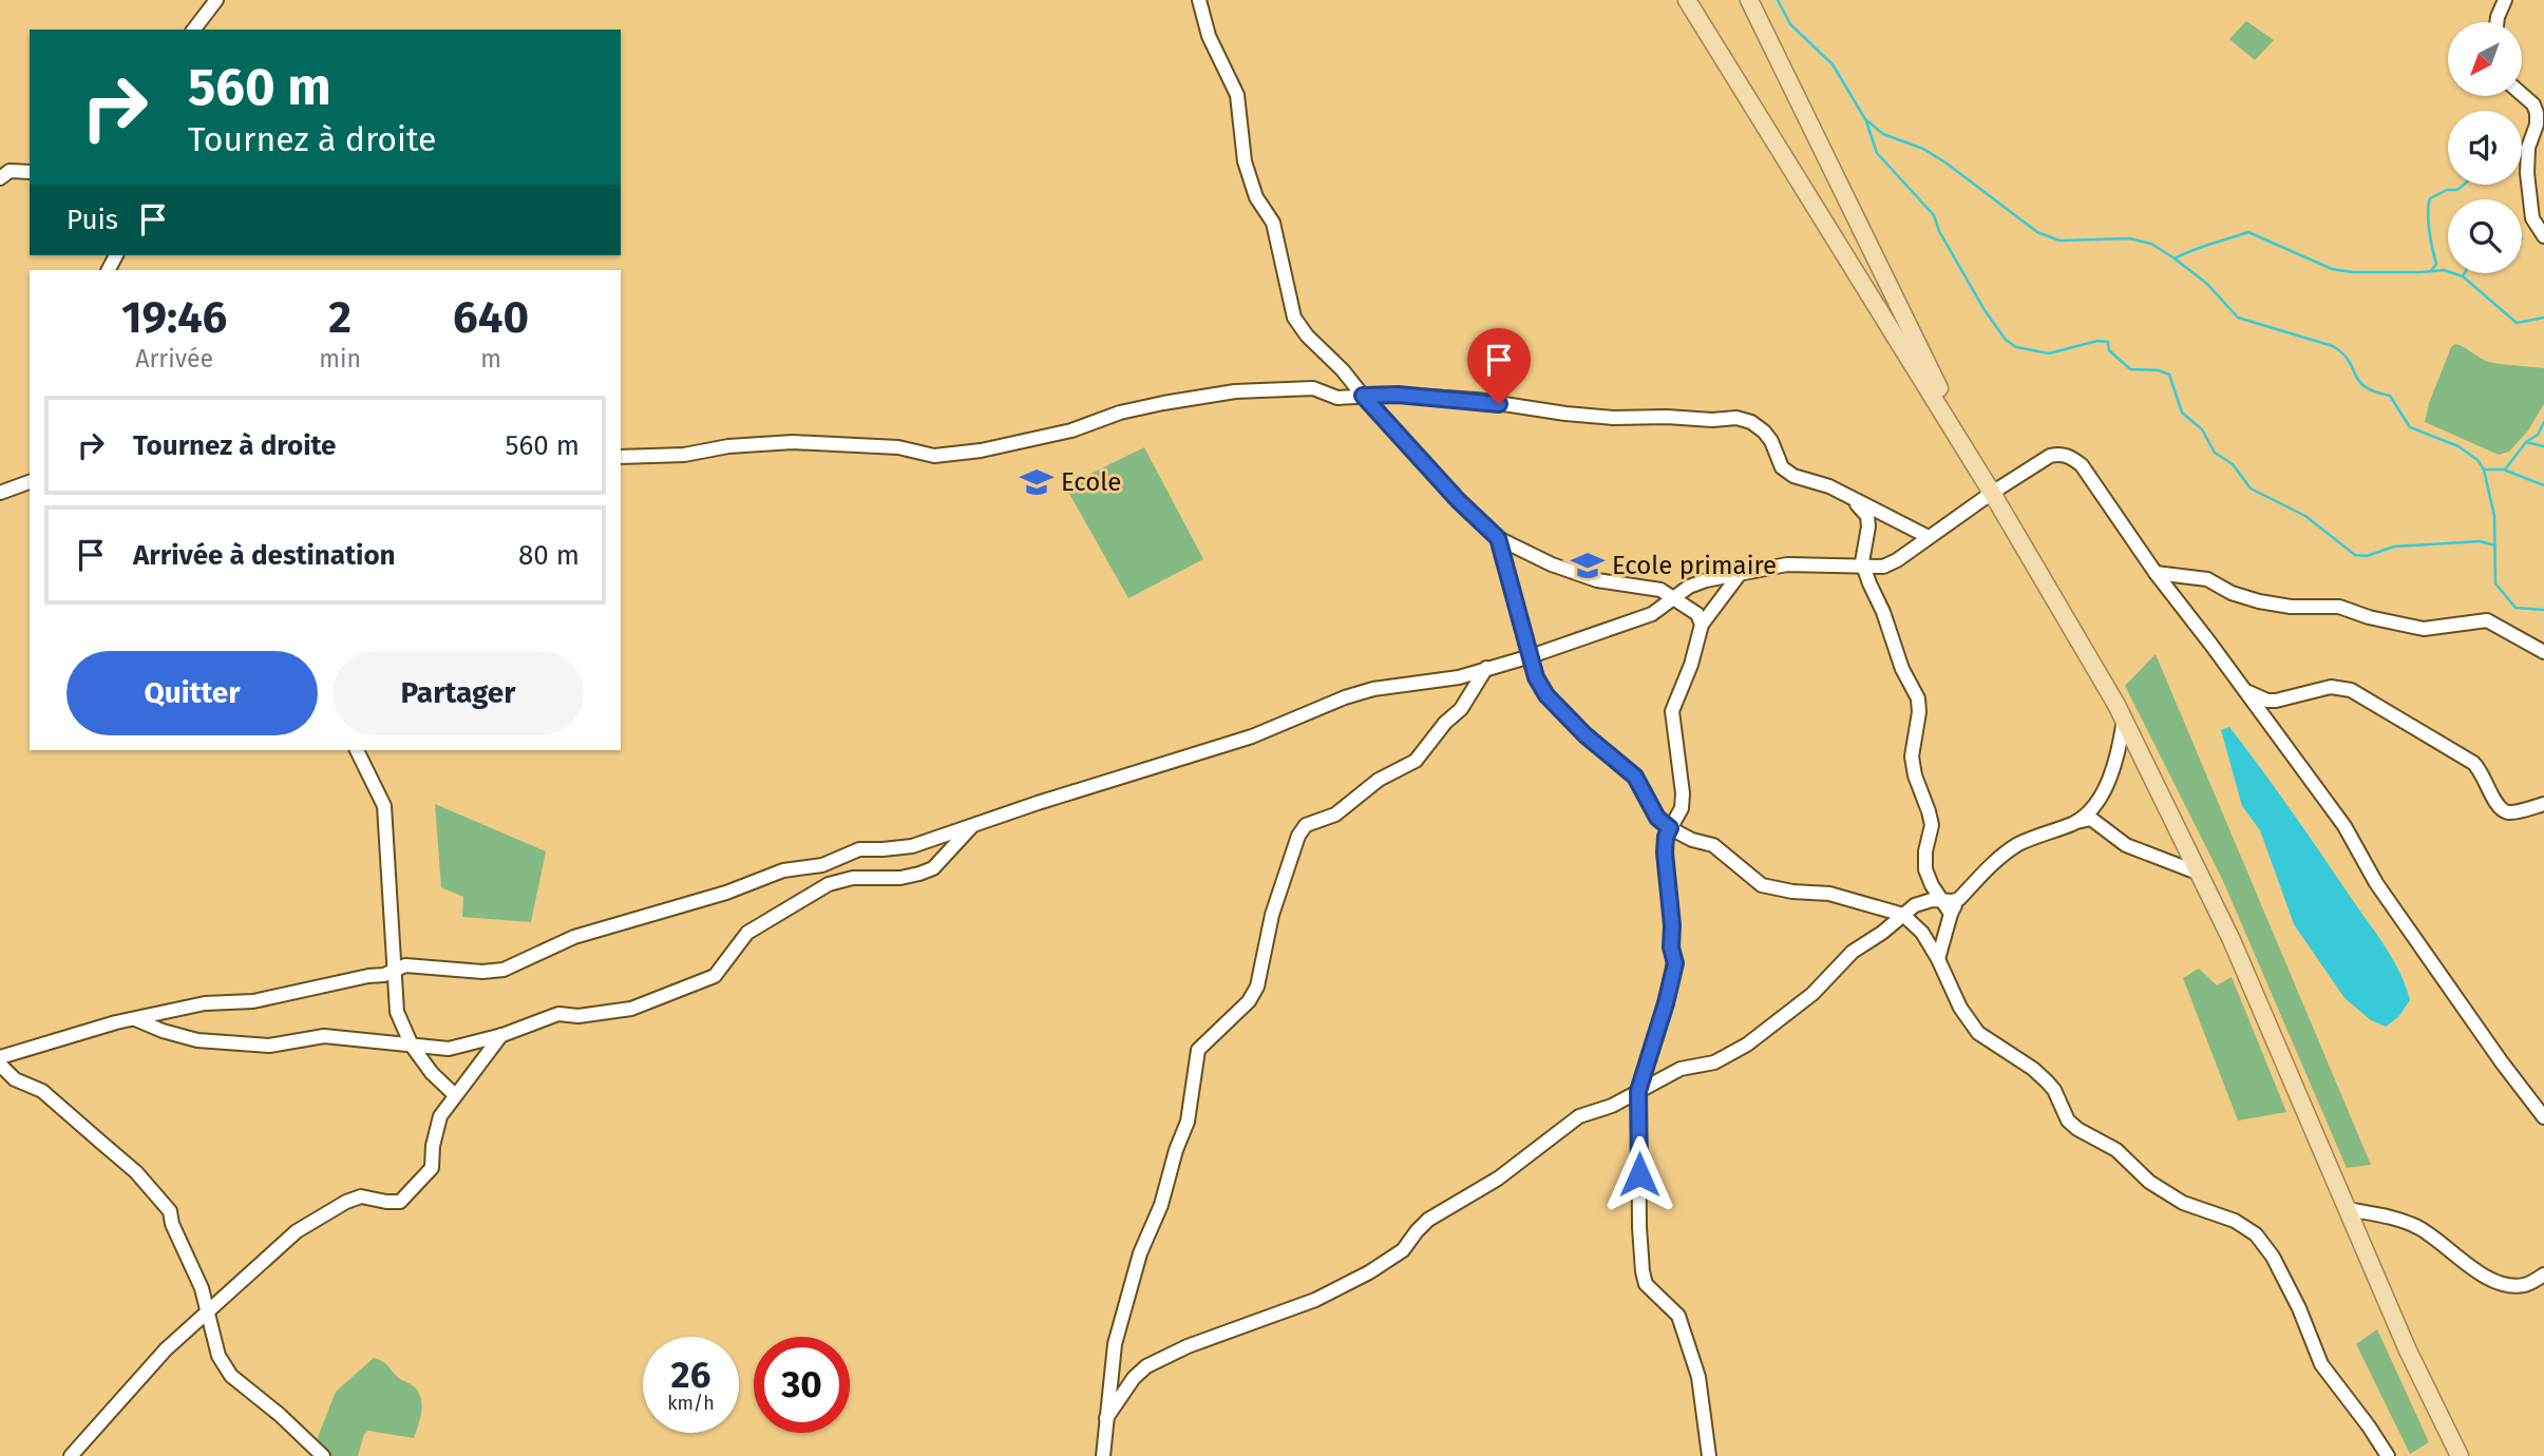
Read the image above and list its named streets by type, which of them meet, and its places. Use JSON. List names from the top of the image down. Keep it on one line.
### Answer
{"places":{"school or university":["Ecole","Ecole primaire"]},"north":"bottom left","page":{"turn":["560 m","Tournez à droite"],"then":"Puis","eta":["19:46","Arrivée","2","min","640","m"],"list":[{"name":"Tournez à droite","value":"560 m"},{"name":"Arrivée à destination","value":"80 m"}],"buttons":["Quitter","Partager"],"speed":"26 km/h","limit":"30"}}
